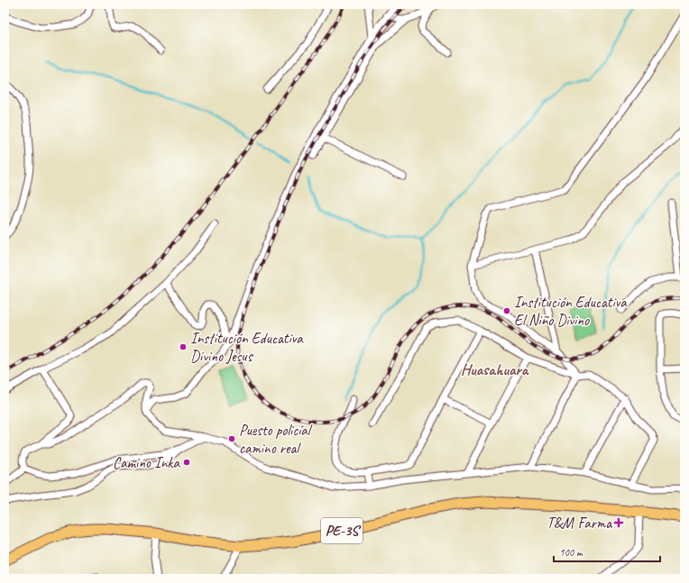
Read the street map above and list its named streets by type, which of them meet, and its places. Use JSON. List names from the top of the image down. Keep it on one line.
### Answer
{"streets":{"highway":["PE-3S"]},"districts":["Huasahuara"],"places":{"other":["Institución Educativa El Niño Divino","Institución Educativa Divino Jesus","Puesto policíal camino real","Camino Inka"],"health":["T&M Farma"]},"scale_bar":"100 m"}
